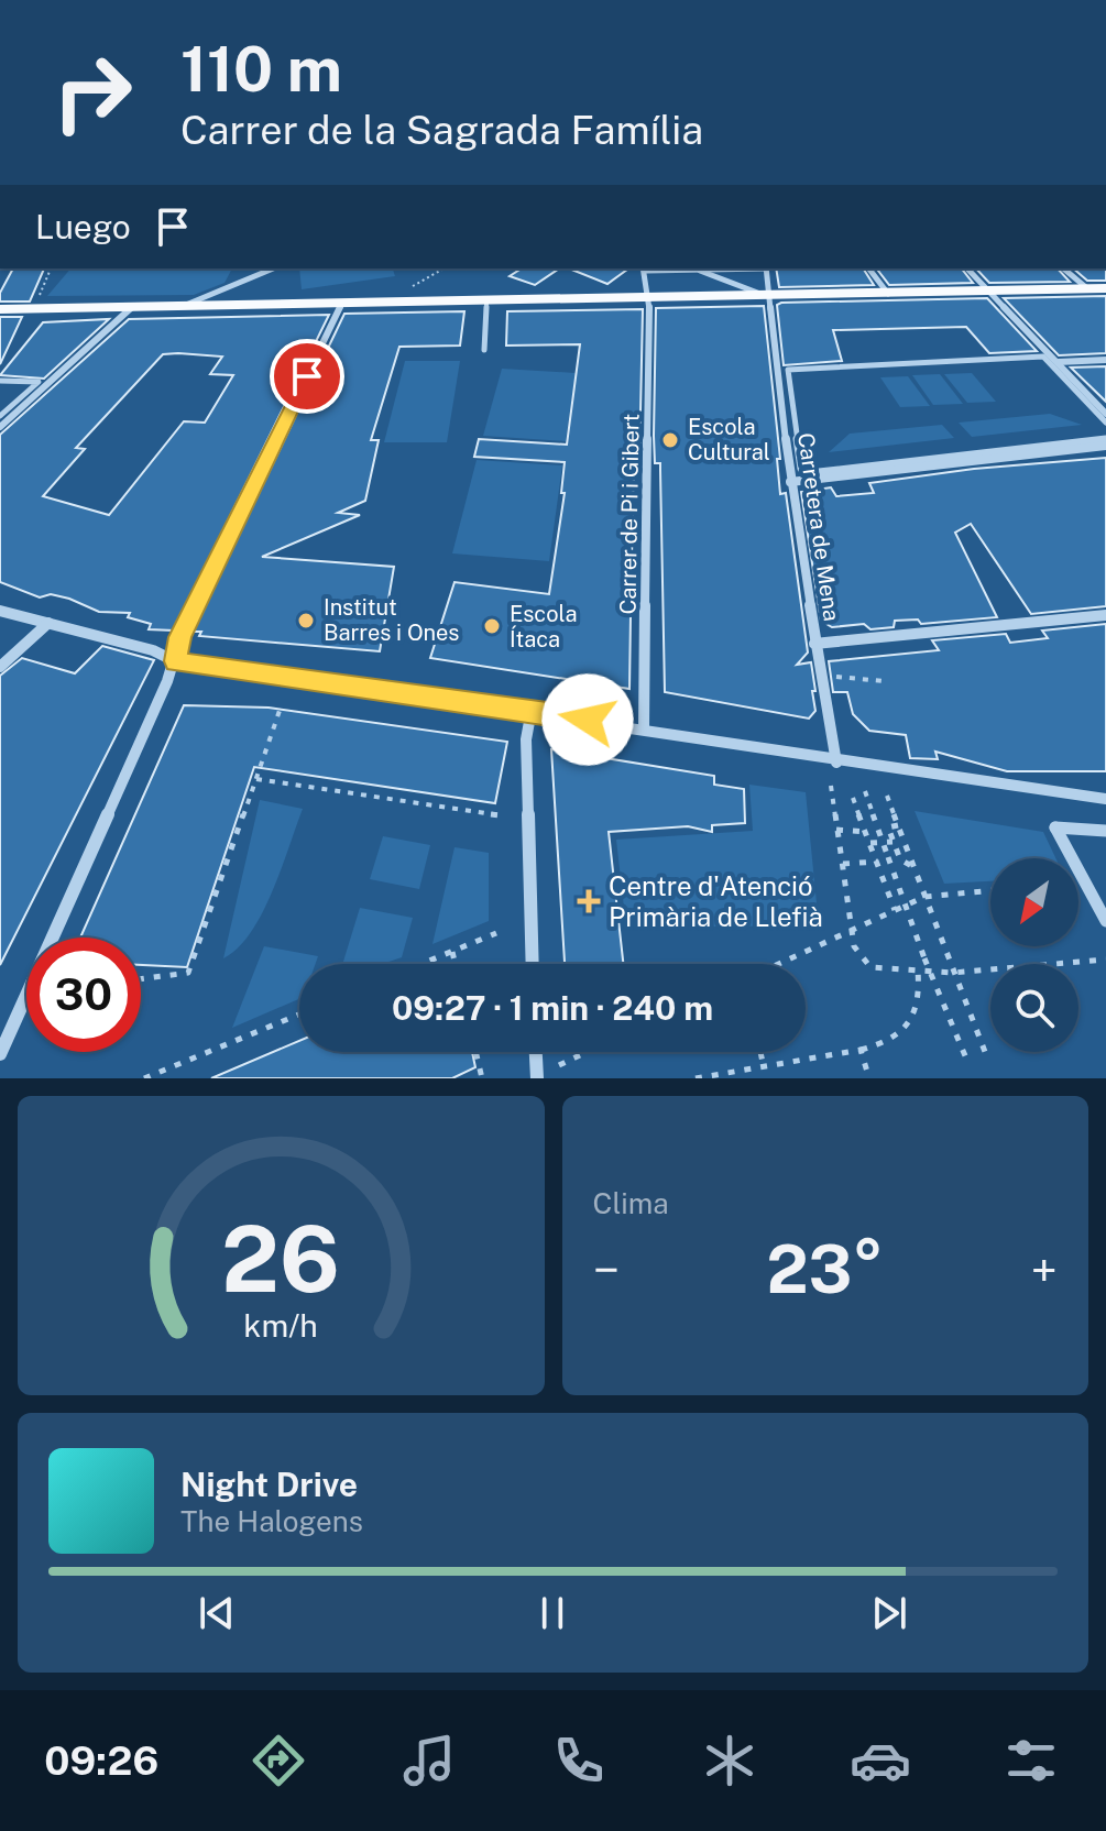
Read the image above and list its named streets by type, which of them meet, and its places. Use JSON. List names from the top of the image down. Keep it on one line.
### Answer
{"streets":{"street":["Carrer de Pi i Gibert","Carretera de Mena"]},"places":{"other":["Escola Cultural","Institut Barres i Ones","Escola Ítaca"],"health":["Centre d'Atenció Primària de Llefià"]},"north":"bottom left","page":{"turn":["110 m","Carrer de la Sagrada Família"],"then":"Luego","limit":"30","trip":"09:27 · 1 min · 240 m","tile":"Clima","heat":["−","23°","+"],"song":["Night Drive","The Halogens"],"tabs":"09:26","gauge":["26","km/h"]}}
